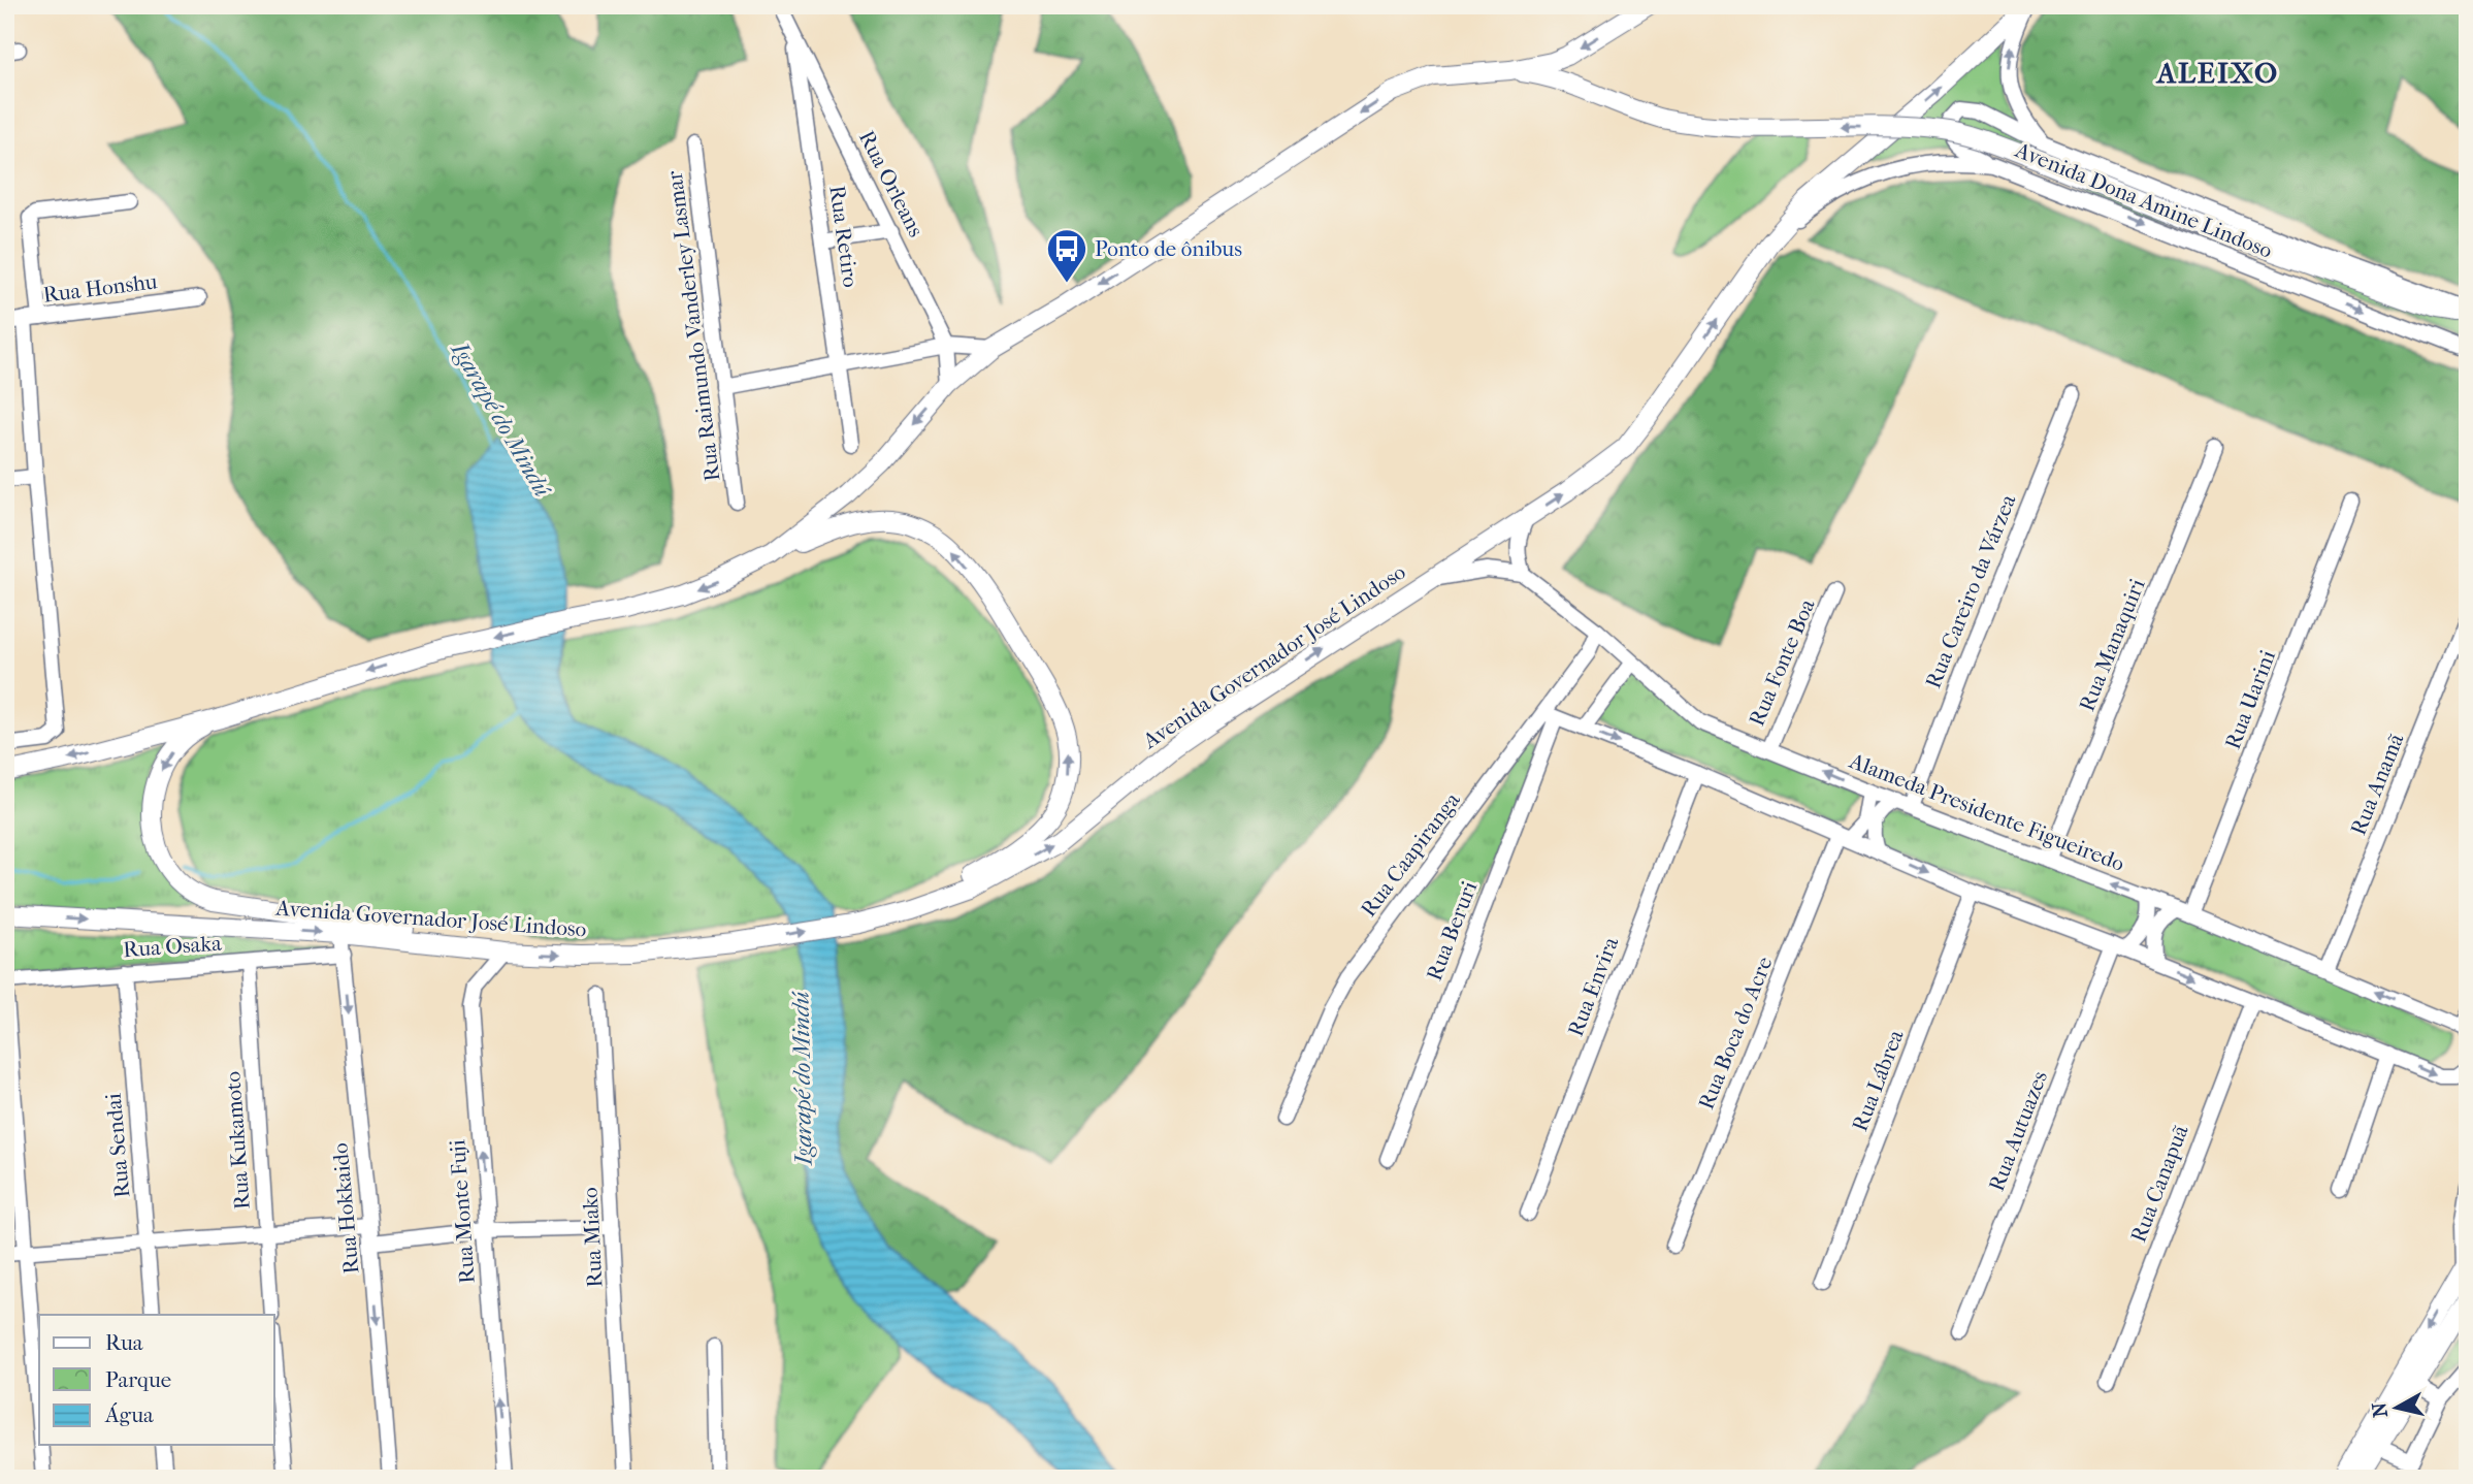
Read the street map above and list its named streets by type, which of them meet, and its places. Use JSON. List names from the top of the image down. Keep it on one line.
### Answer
{"streets":{"main road":["Avenida Governador José Lindoso"],"street":["Rua Orleans","Avenida Dona Amine Lindoso","Rua Retiro","Rua Honshu","Rua Raimundo Vanderley Lasmar","Rua Careiro da Várzea","Rua Manaquiri","Rua Fonte Boa","Rua Uarini","Rua Anamã","Alameda Presidente Figueiredo","Rua Caapiranga","Rua Beruri","Rua Osaka","Rua Envira","Rua Boca do Acre","Rua Lábrea","Rua Autuazes","Rua Kukamoto","Rua Sendai","Rua Canapuã","Rua Hokkaido","Rua Monte Fuji","Rua Miako"]},"crossings":[["Rua Orleans","Rua Retiro"],["Avenida Dona Amine Lindoso","Avenida Governador José Lindoso"],["Rua Careiro da Várzea","Alameda Presidente Figueiredo"],["Rua Manaquiri","Alameda Presidente Figueiredo"],["Avenida Governador José Lindoso","Rua Hokkaido"],["Avenida Governador José Lindoso","Rua Monte Fuji"],["Rua Fonte Boa","Alameda Presidente Figueiredo"],["Rua Uarini","Alameda Presidente Figueiredo"],["Rua Anamã","Alameda Presidente Figueiredo"],["Alameda Presidente Figueiredo","Rua Caapiranga"],["Alameda Presidente Figueiredo","Rua Boca do Acre"],["Alameda Presidente Figueiredo","Rua Autuazes"],["Rua Caapiranga","Rua Beruri"],["Rua Osaka","Rua Kukamoto"],["Rua Osaka","Rua Sendai"],["Rua Osaka","Rua Hokkaido"]],"one_way":["Avenida Governador José Lindoso","Rua Hokkaido","Rua Monte Fuji"],"districts":["ALEIXO"],"water":["Igarapé do Mindú"],"places":{"bus stop":["Ponto de ônibus"]},"legend":["Rua","Parque","Água"],"north":"left"}
